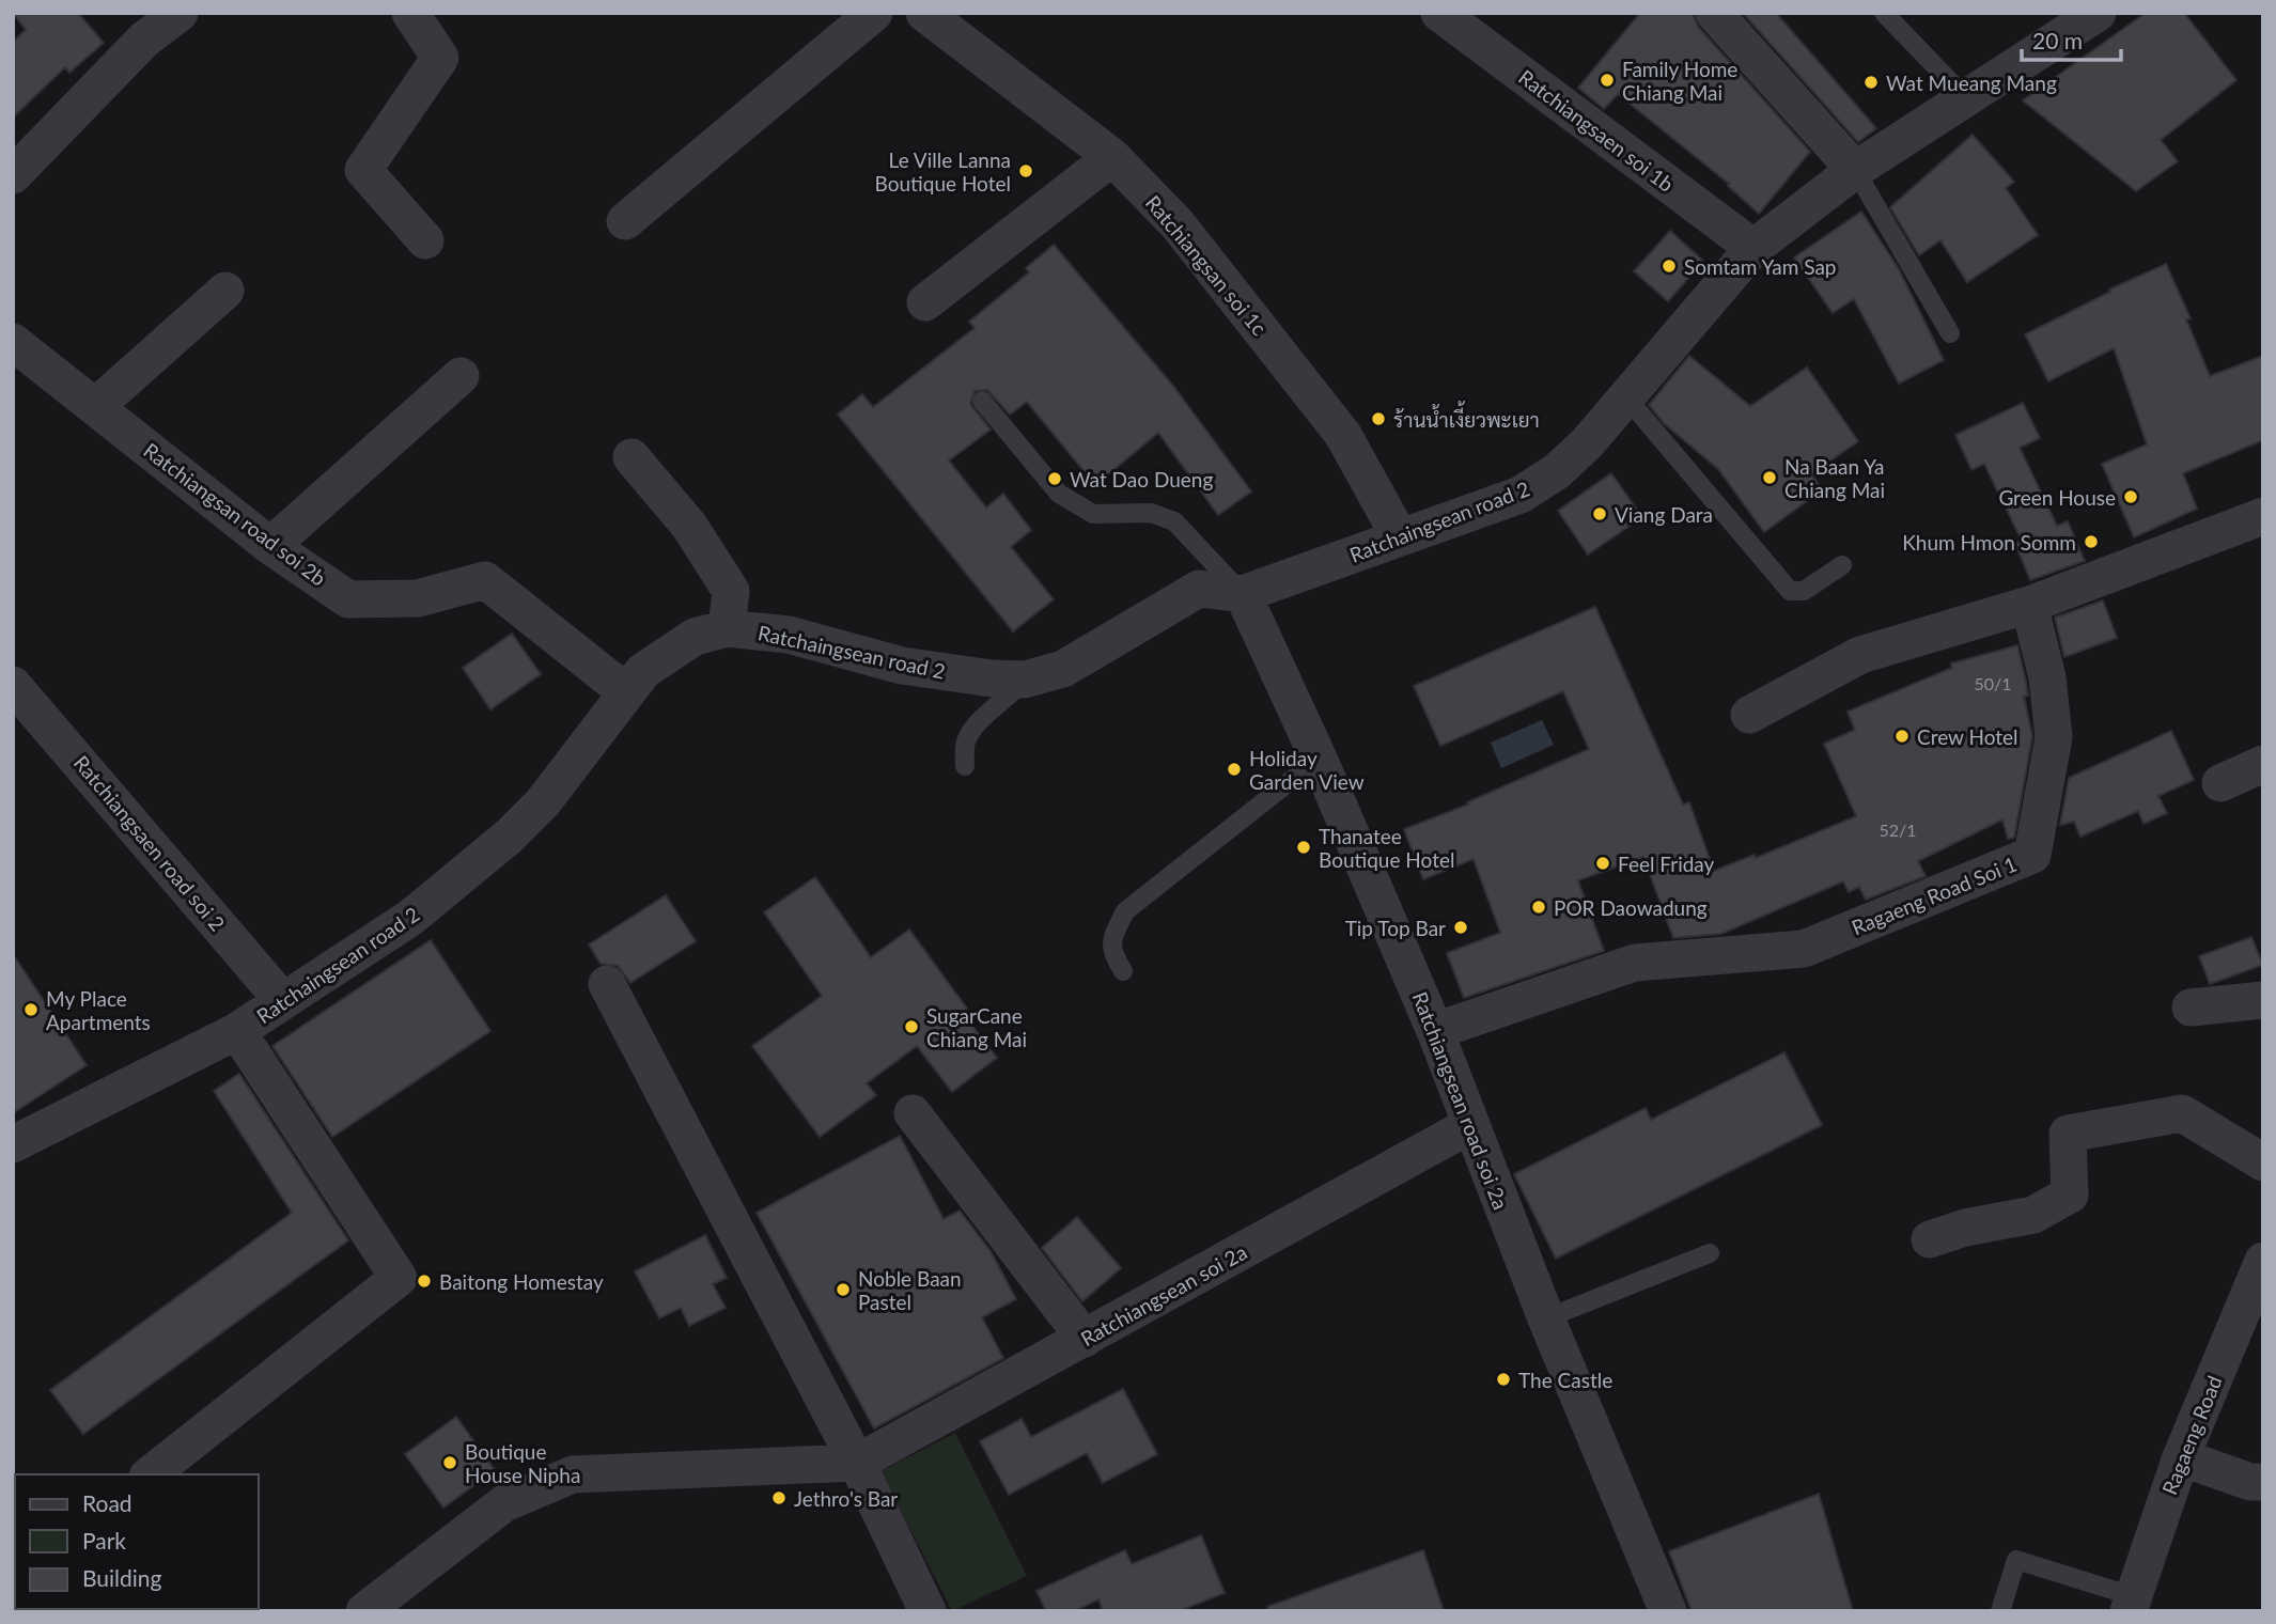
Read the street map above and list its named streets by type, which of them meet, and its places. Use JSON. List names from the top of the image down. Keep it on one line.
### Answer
{"streets":{"street":["Ratchiangsaen soi 1b","Ratchiangsan soi 1c","Ratchiangsan road soi 2b","Ratchaingsean road 2","Ratchiangsaen road soi 2","Ragaeng Road Soi 1","Ratchiangsean road soi 2a","Ratchiangsean soi 2a","Ragaeng Road"]},"crossings":[["Ratchiangsaen soi 1b","Ratchaingsean road 2"],["Ratchiangsan soi 1c","Ratchaingsean road 2"],["Ratchiangsan road soi 2b","Ratchaingsean road 2"],["Ratchaingsean road 2","Ratchiangsaen road soi 2"],["Ratchaingsean road 2","Ratchiangsean road soi 2a"],["Ragaeng Road Soi 1","Ratchiangsean road soi 2a"],["Ratchiangsean road soi 2a","Ratchiangsean soi 2a"]],"places":["Family Home Chiang Mai","Wat Mueang Mang","Le Ville Lanna Boutique Hotel","Somtam Yam Sap","ร้านน้ำเงี้ยวพะเยา","Na Baan Ya Chiang Mai","Wat Dao Dueng","Green House","Viang Dara","Khum Hmon Somm","Crew Hotel","Holiday Garden View","Thanatee Boutique Hotel","Feel Friday","POR Daowadung","Tip Top Bar","My Place Apartments","SugarCane Chiang Mai","Baitong Homestay","Noble Baan Pastel","The Castle","Boutique House Nipha","Jethro's Bar"],"house_numbers":["50/1","52/1"],"legend":["Road","Park","Building"],"scale_bar":"20 m"}
